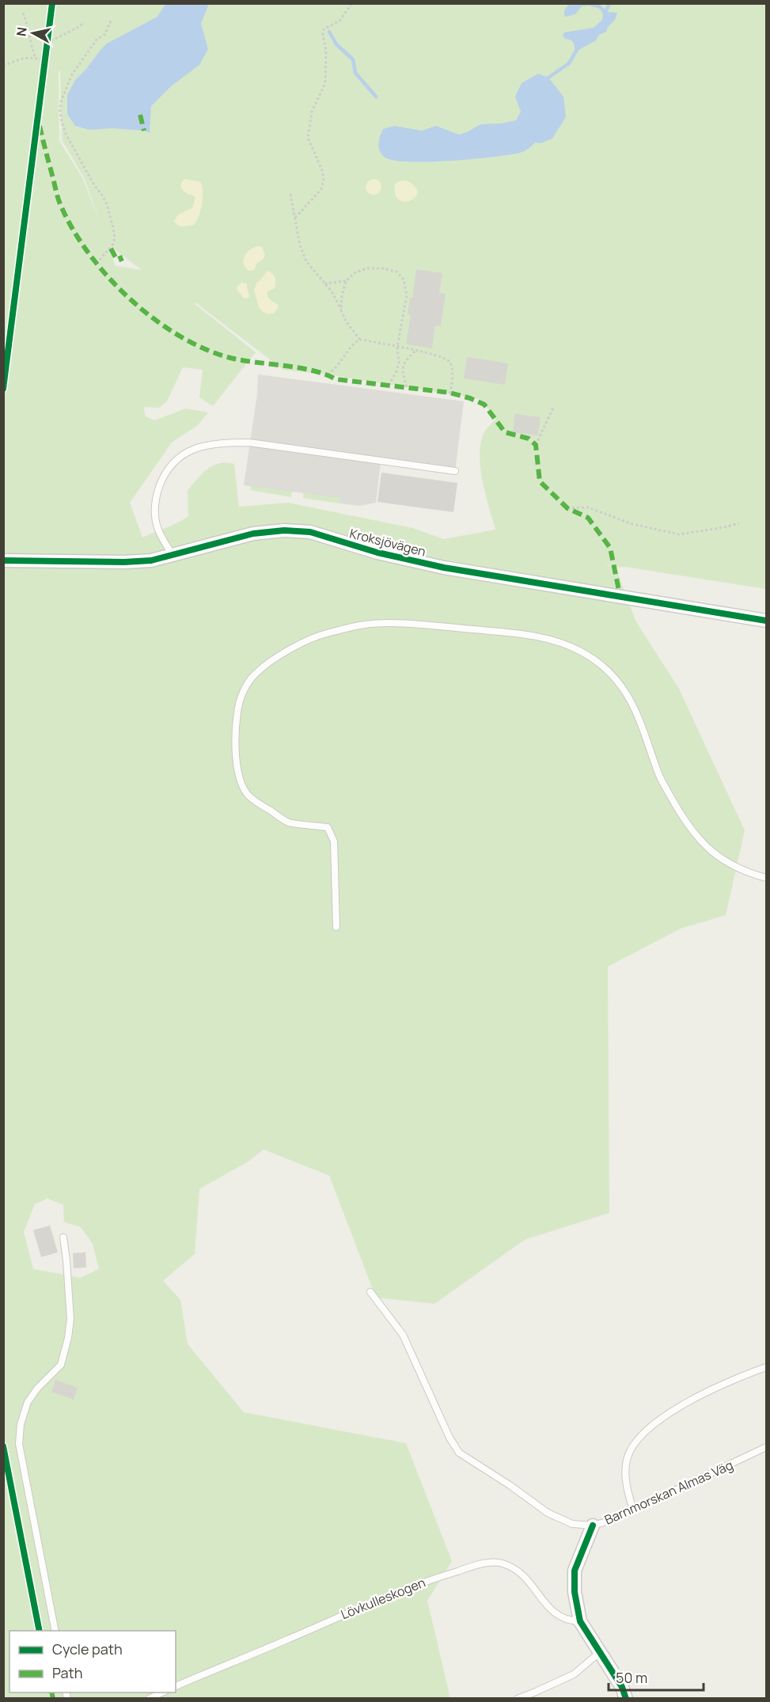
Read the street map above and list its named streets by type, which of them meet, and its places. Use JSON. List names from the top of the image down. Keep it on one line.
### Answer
{"streets":{"street":["Kroksjövägen"],"lane":["Barnmorskan Almas Väg","Lövkulleskogen"]},"legend":["Cycle path","Path"],"scale_bar":"50 m","north":"left"}
